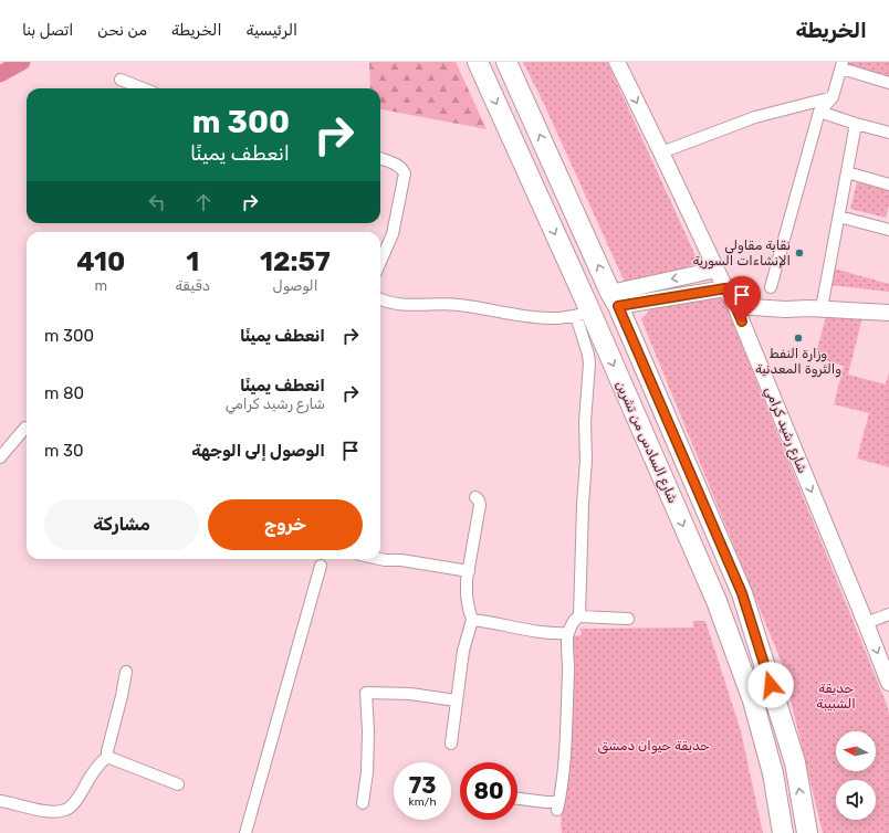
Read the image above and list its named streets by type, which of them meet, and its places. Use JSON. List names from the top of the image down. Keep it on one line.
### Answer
{"streets":{"highway":["شارع السادس من تشرين"],"main road":["شارع رشيد كرامي"]},"one_way":["شارع رشيد كرامي"],"parks":["حديقة الشبيبة","حديقة حيوان دمشق"],"places":["نقابة مقاولي الإنشاءات السورية","وزارة النفط والثروة المعدنية"],"north":"left","page":{"header":"الخريطة","nav":["الرئيسية","الخريطة","من نحن","اتصل بنا"],"turn":["300 m","انعطف يمينًا"],"eta":["12:57","الوصول","1","دقيقة","410","m"],"list":[{"name":"انعطف يمينًا","value":"300 m"},{"name":"انعطف يمينًا","note":"شارع رشيد كرامي","value":"80 m"},{"name":"الوصول إلى الوجهة","value":"30 m"}],"buttons":["خروج","مشاركة"],"speed":"73 km/h","limit":"80"}}
